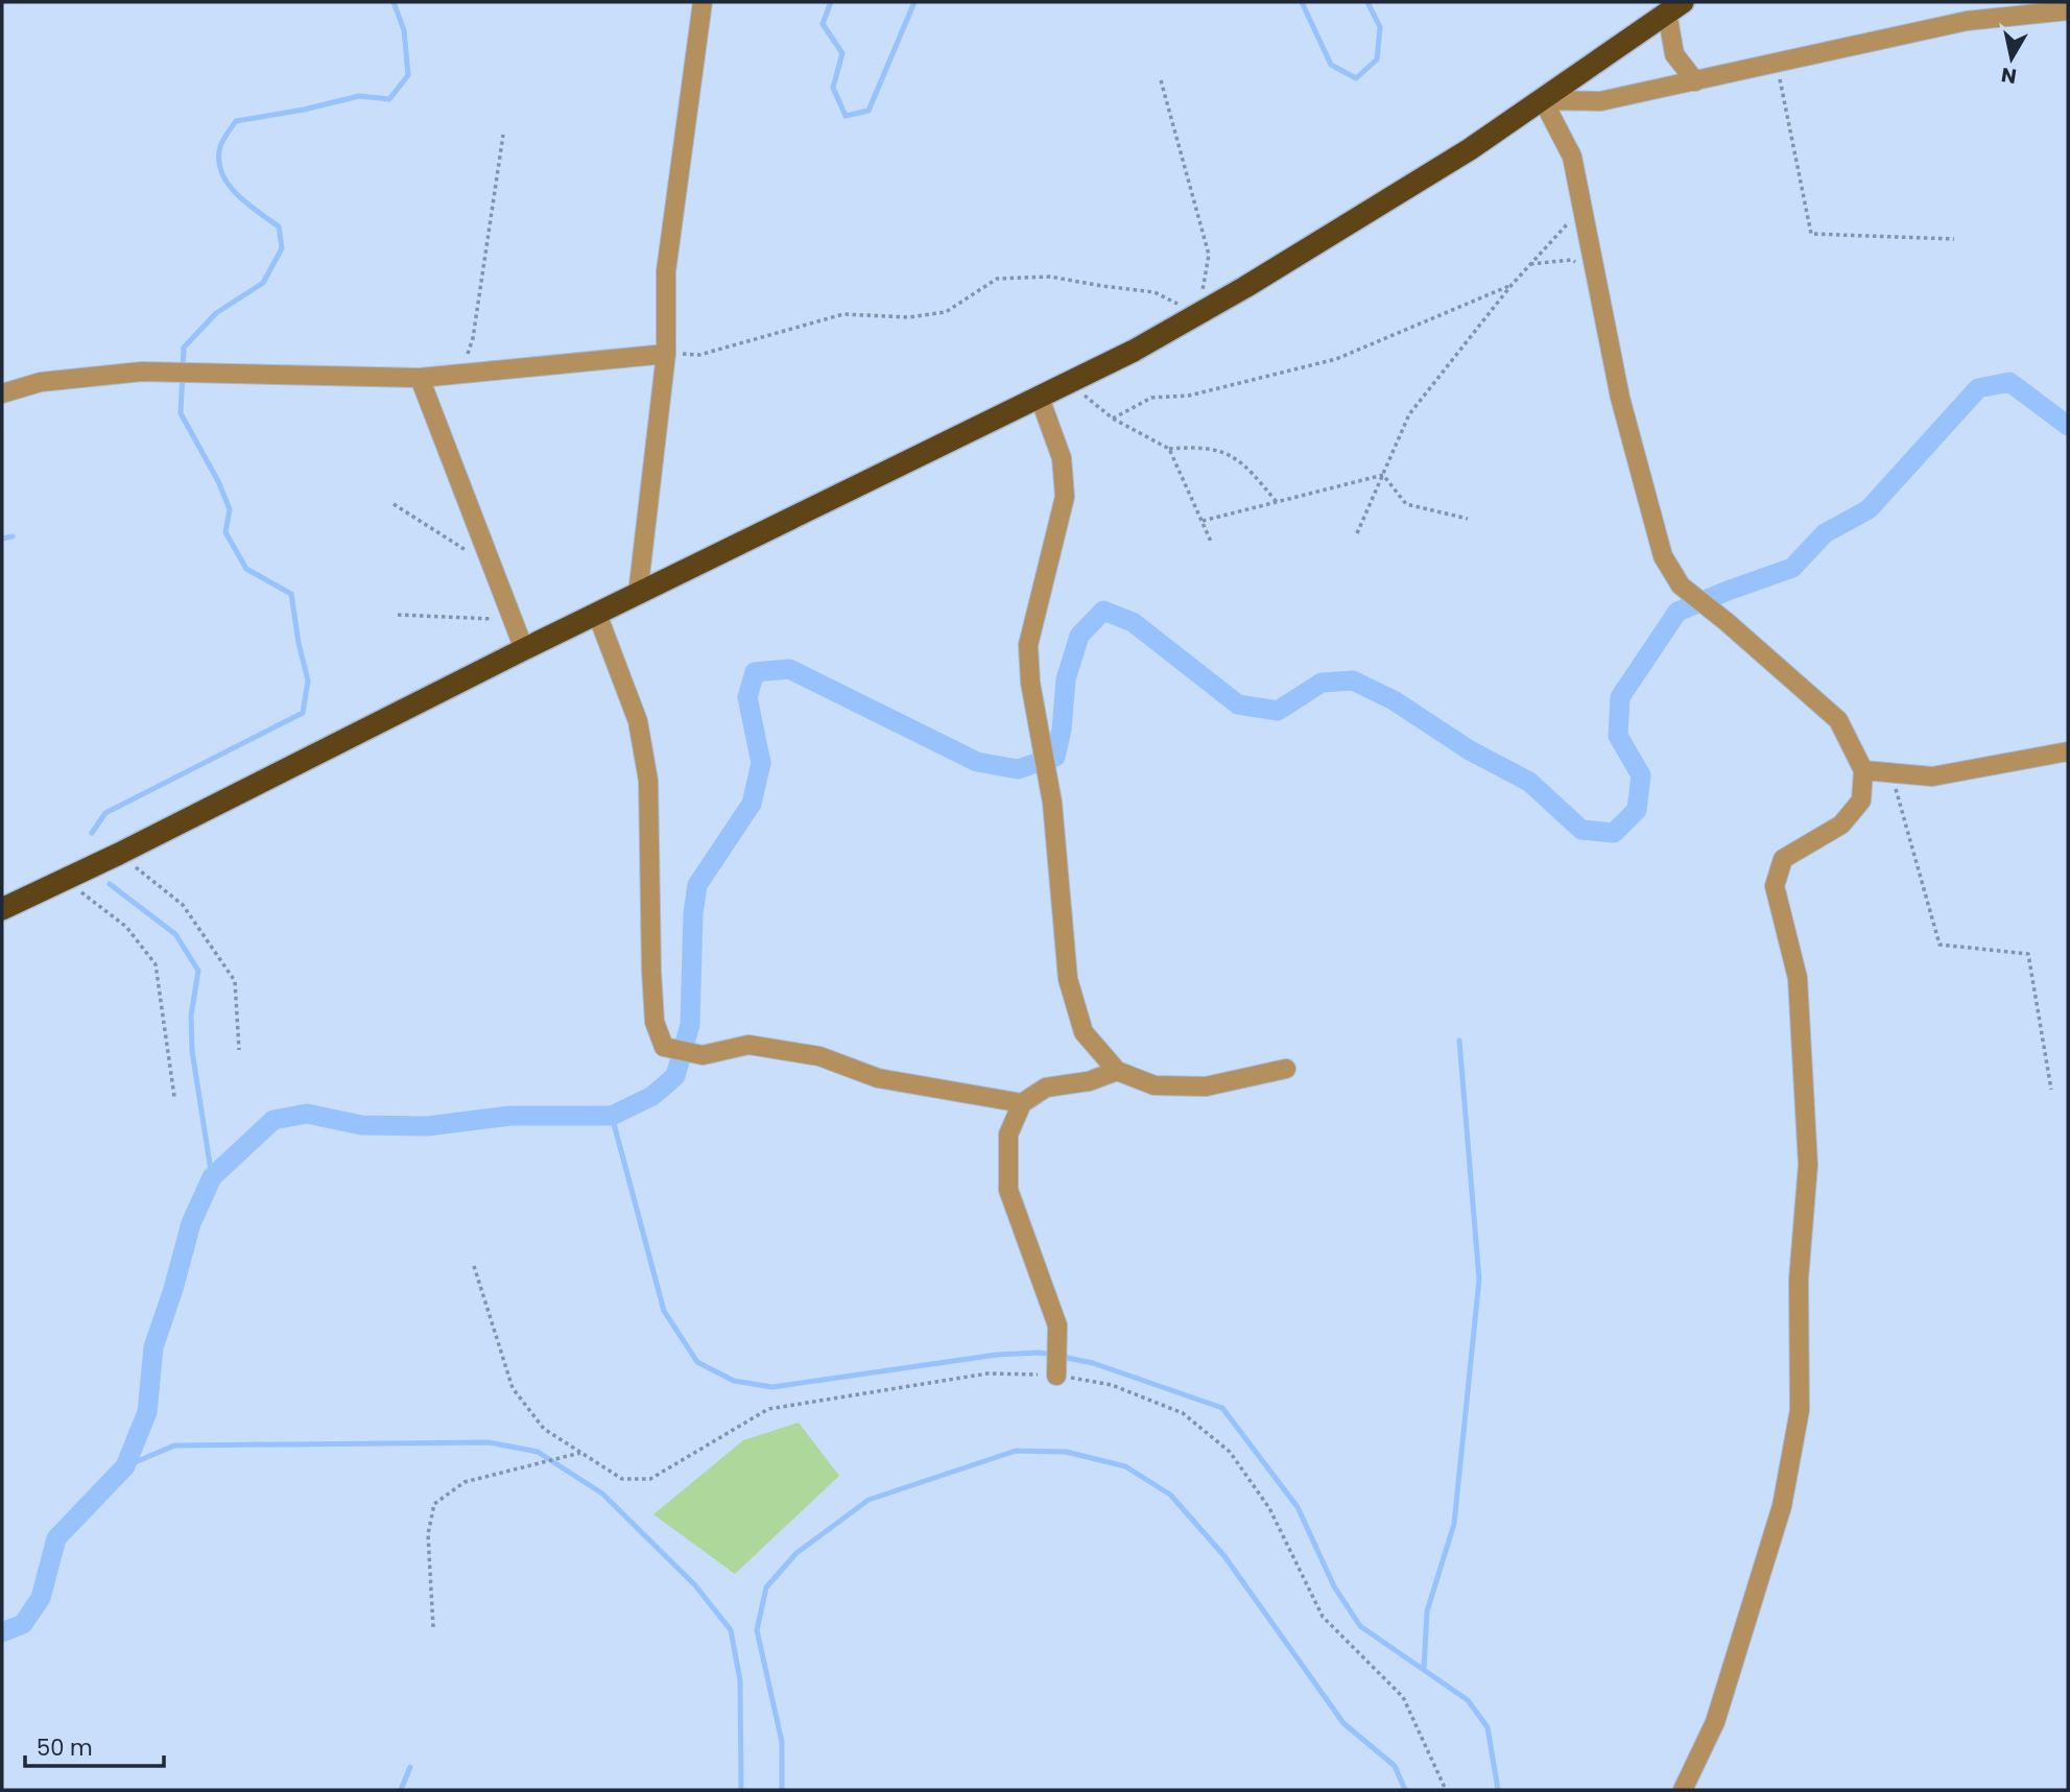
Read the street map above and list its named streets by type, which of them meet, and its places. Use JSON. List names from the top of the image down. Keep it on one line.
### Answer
{"scale_bar":"50 m","north":"bottom"}
